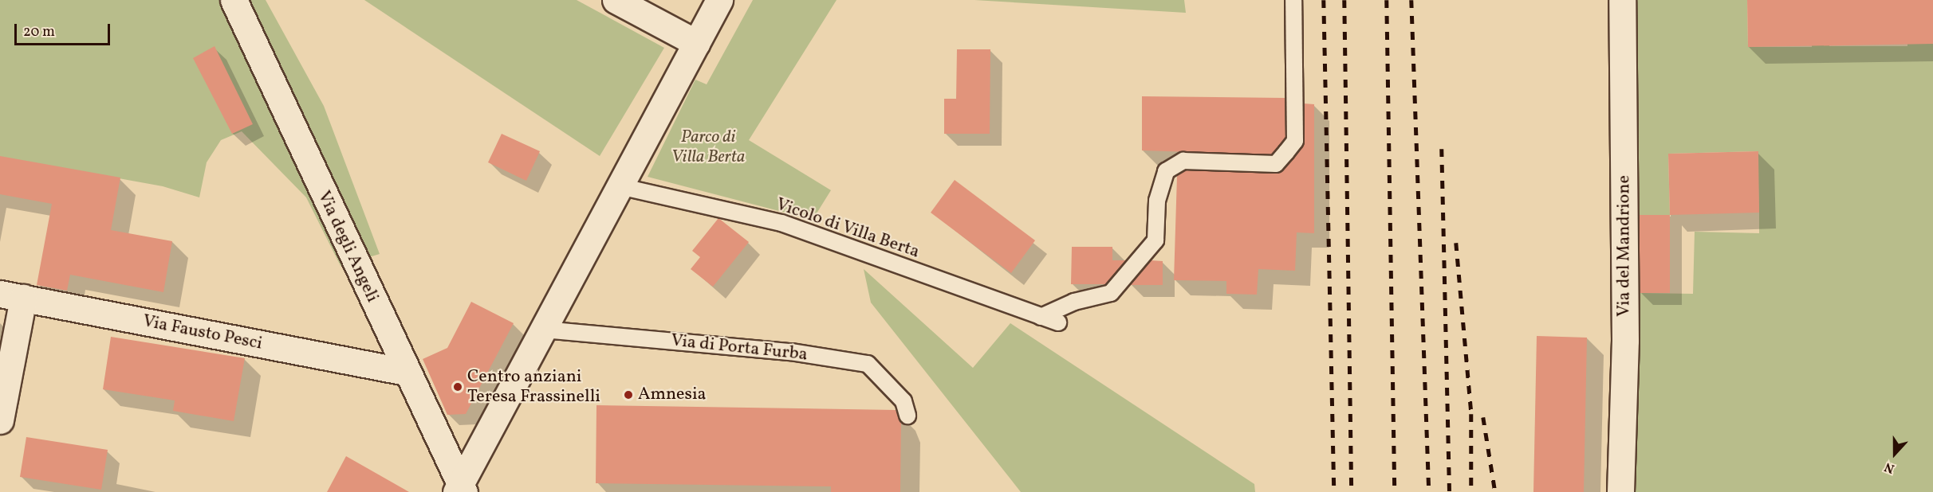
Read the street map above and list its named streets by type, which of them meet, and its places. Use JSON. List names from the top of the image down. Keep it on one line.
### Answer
{"streets":{"street":["Via del Mandrione","Via degli Angeli","Via Fausto Pesci"],"lane":["Vicolo di Villa Berta","Via di Porta Furba"]},"crossings":[["Via degli Angeli","Via Fausto Pesci"]],"parks":["Parco di Villa Berta"],"places":["Centro anziani Teresa Frassinelli","Amnesia"],"scale_bar":"20 m","north":"bottom"}
